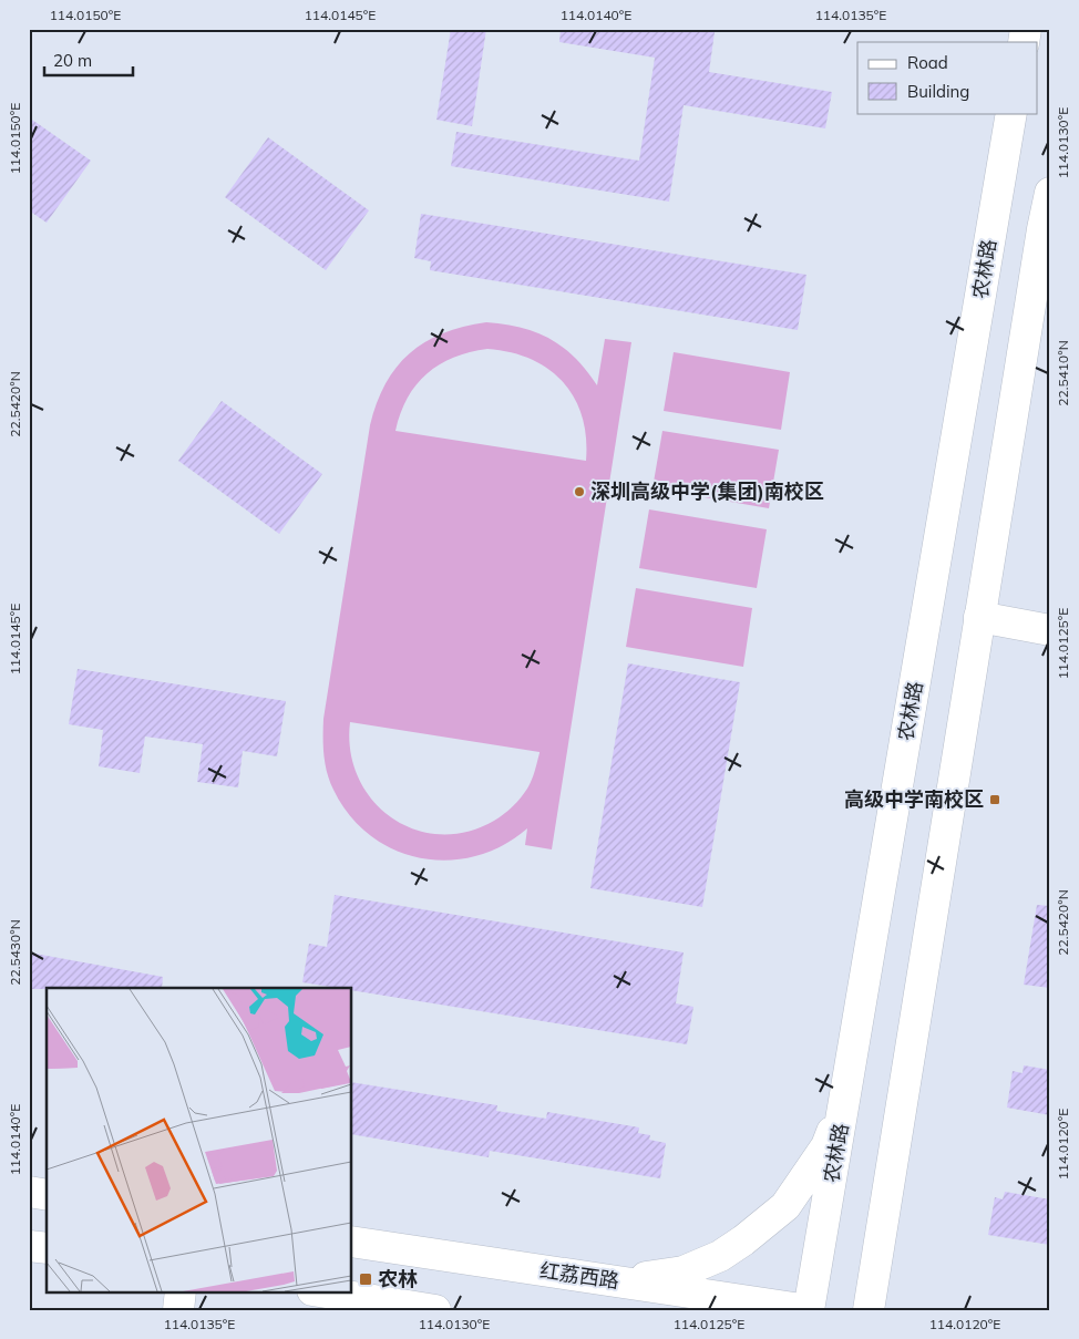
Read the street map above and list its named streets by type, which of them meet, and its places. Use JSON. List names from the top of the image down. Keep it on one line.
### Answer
{"streets":{"main road":["农林路","红荔西路"]},"crossings":[["农林路","红荔西路"]],"places":{"other":["深圳高级中学(集团)南校区"],"transit":["高级中学南校区","农林"]},"legend":["Road","Building"],"scale_bar":"20 m","coordinates":["114.0150°E","114.0145°E","114.0140°E","114.0135°E","114.0130°E","22.5410°N","22.5420°N","114.0125°E","22.5430°N","114.0120°E"]}
